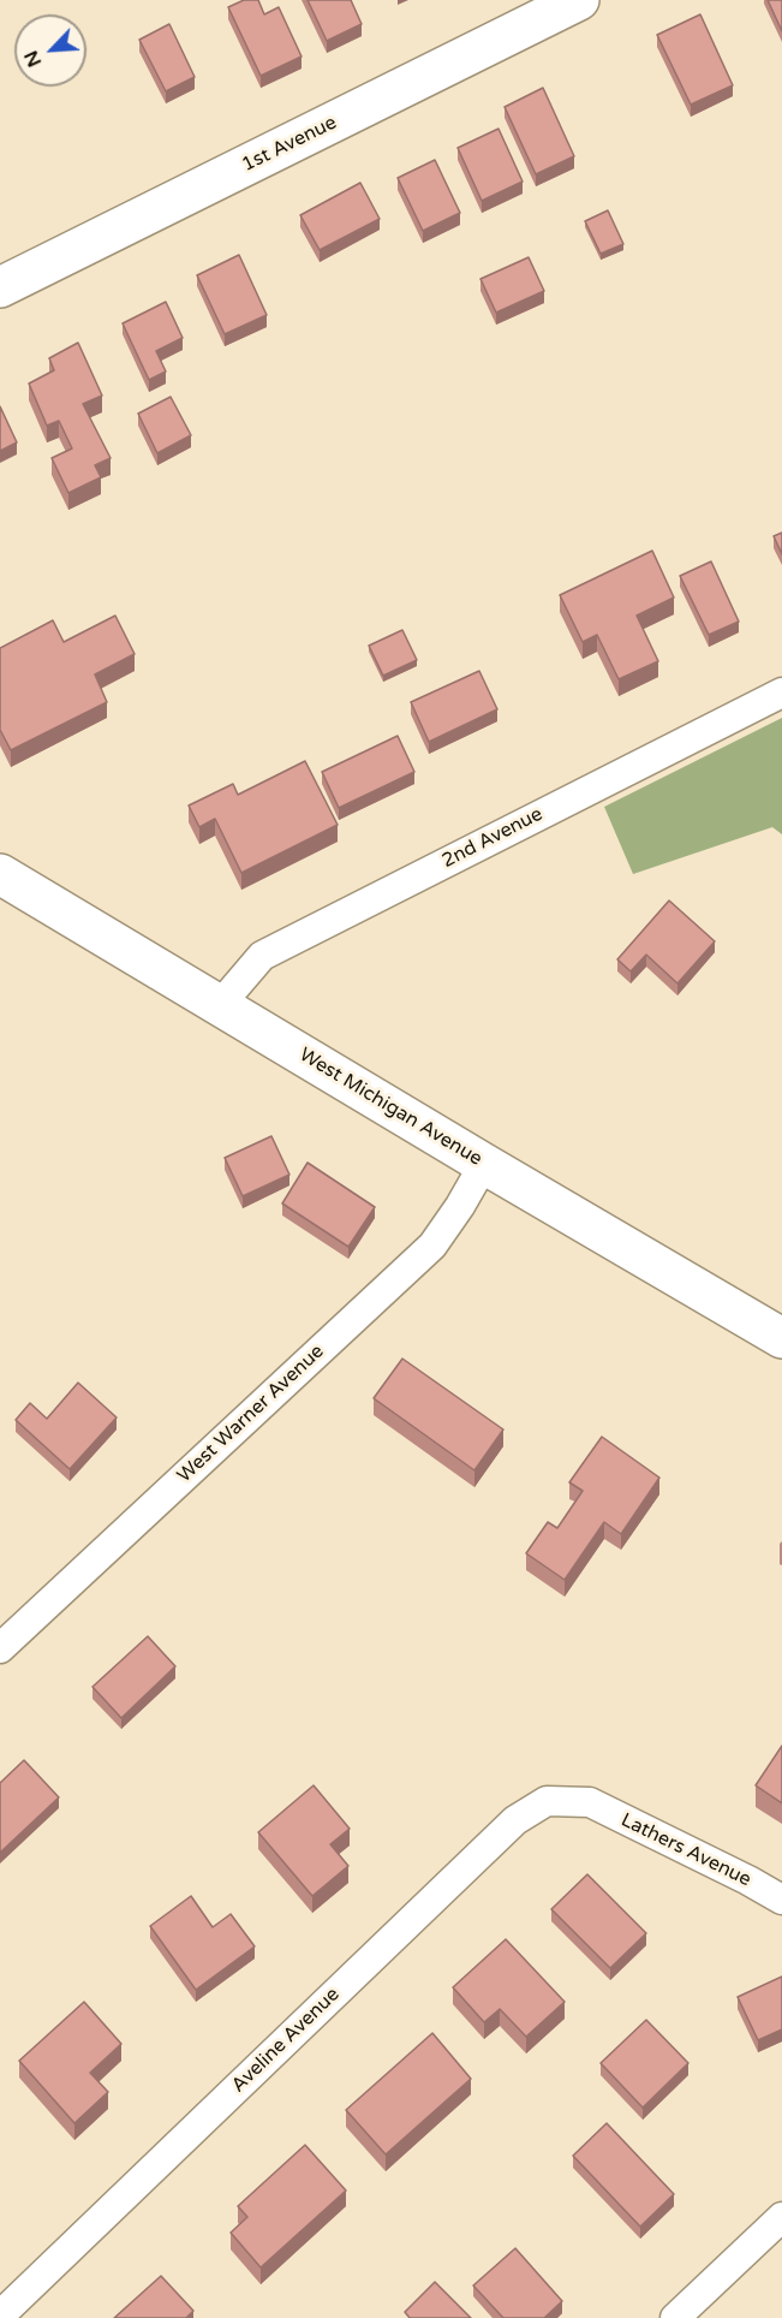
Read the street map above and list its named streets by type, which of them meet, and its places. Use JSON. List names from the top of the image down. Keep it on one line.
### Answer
{"streets":{"main road":["1st Avenue","West Michigan Avenue"],"street":["2nd Avenue","West Warner Avenue","Lathers Avenue","Aveline Avenue"]},"crossings":[["2nd Avenue","West Michigan Avenue"],["West Michigan Avenue","West Warner Avenue"],["Lathers Avenue","Aveline Avenue"]],"north":"bottom left"}
